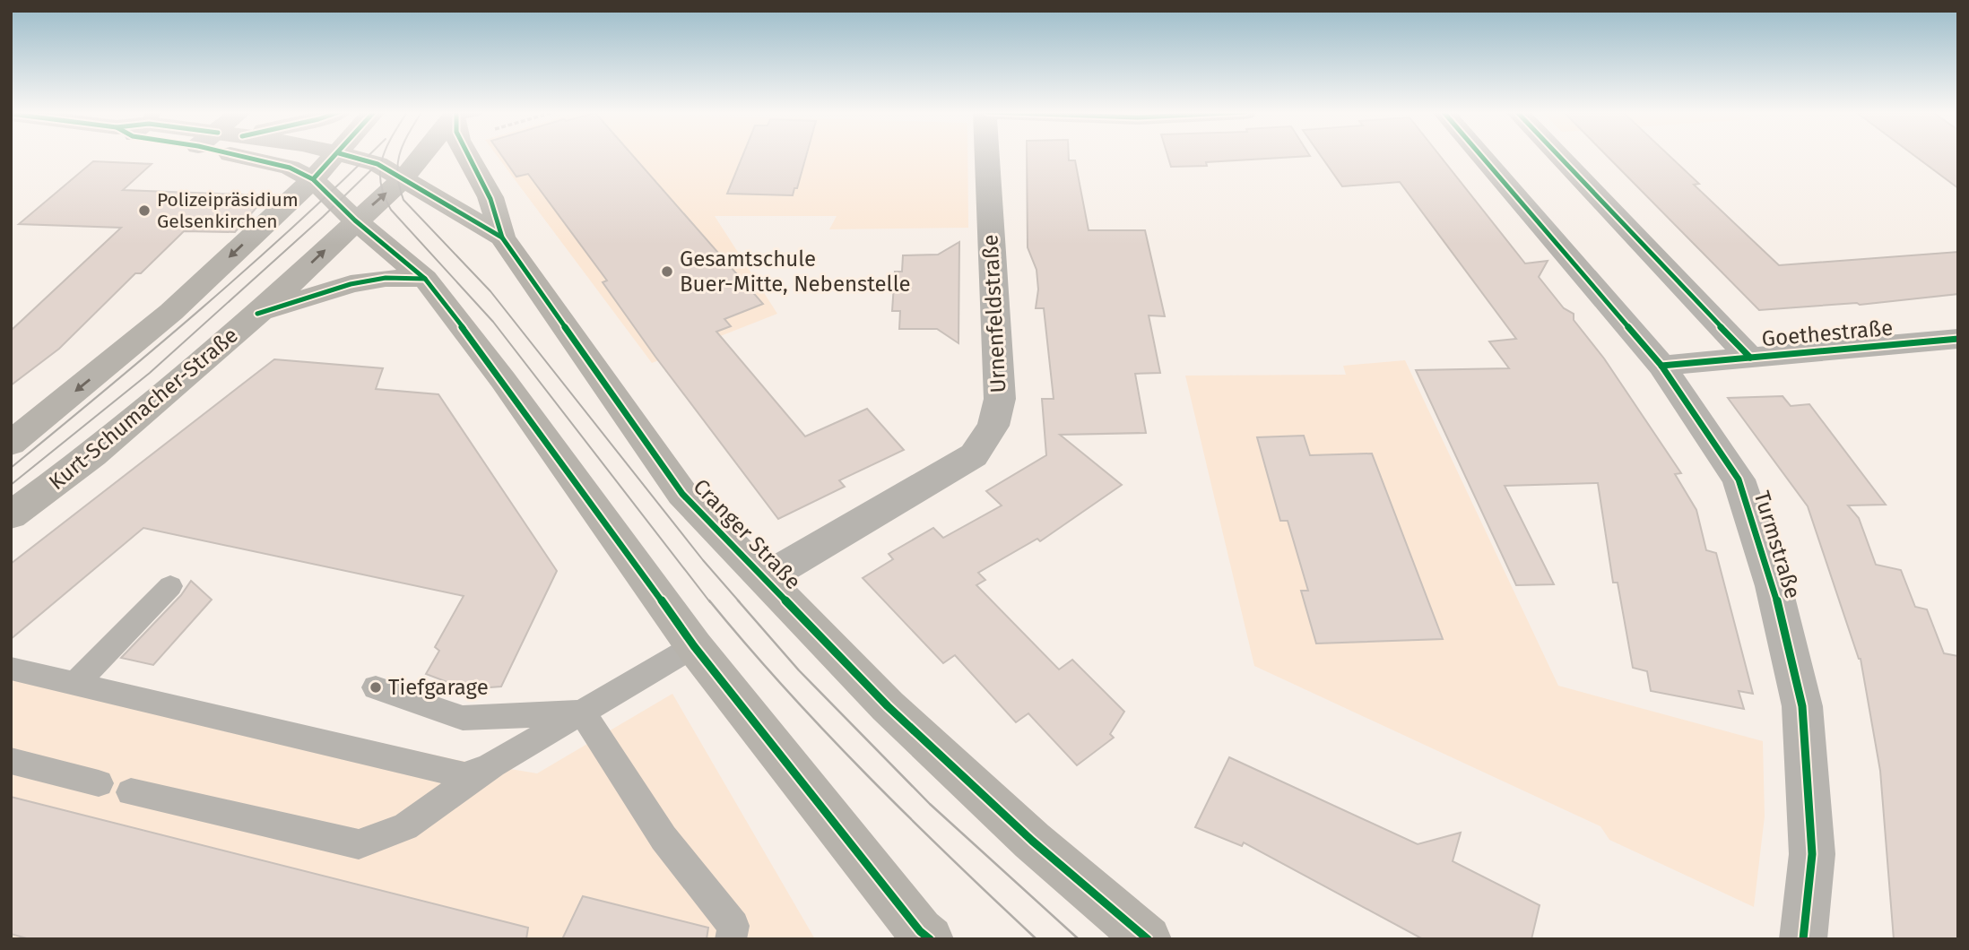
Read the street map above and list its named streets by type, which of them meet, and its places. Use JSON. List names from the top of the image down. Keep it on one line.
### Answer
{"streets":{"main road":["Kurt-Schumacher-Straße","Cranger Straße"],"street":["Urnenfeldstraße","Goethestraße","Turmstraße"]},"crossings":[["Urnenfeldstraße","Cranger Straße"],["Goethestraße","Turmstraße"],["Kurt-Schumacher-Straße","Cranger Straße"]],"places":["Polizeipräsidium Gelsenkirchen","Gesamtschule Buer-Mitte, Nebenstelle","Tiefgarage"]}
